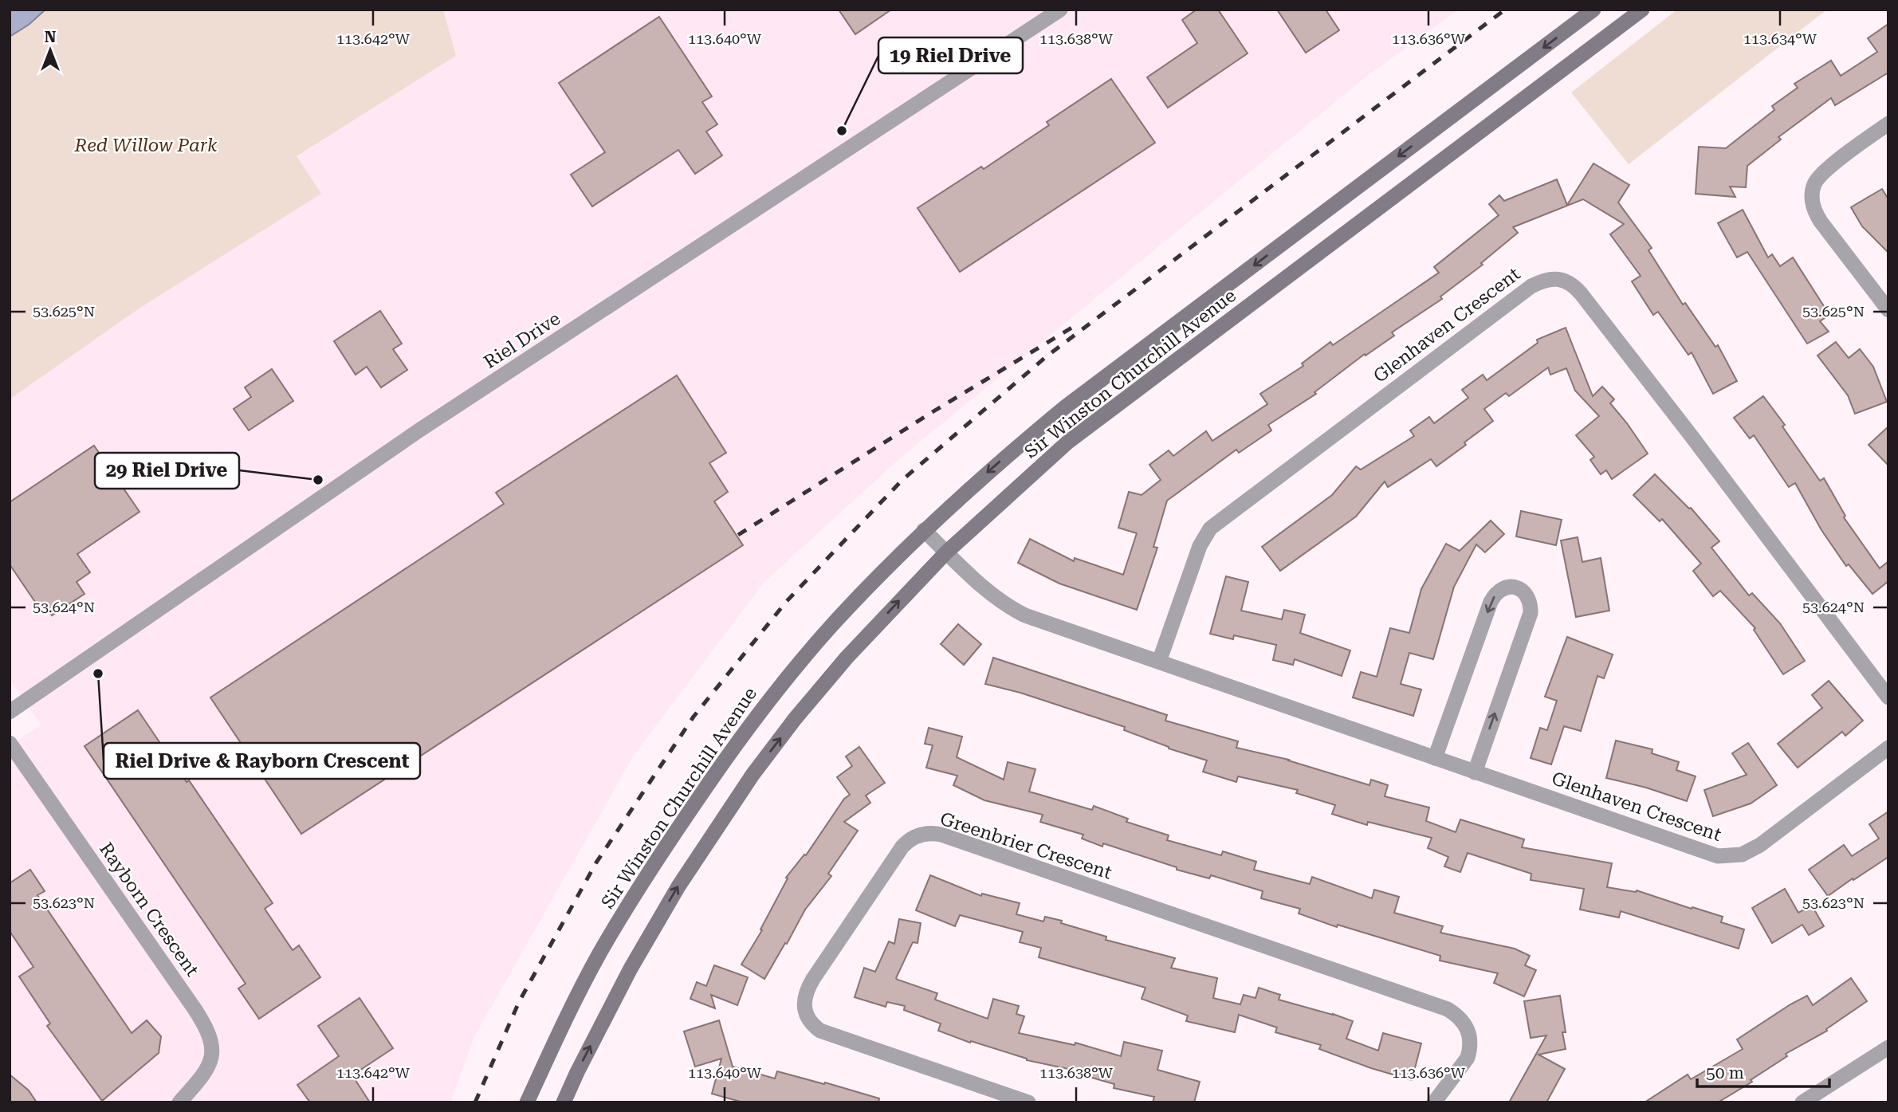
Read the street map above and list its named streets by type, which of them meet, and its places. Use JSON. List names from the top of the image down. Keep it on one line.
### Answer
{"streets":{"main road":["Sir Winston Churchill Avenue"],"street":["Glenhaven Crescent","Riel Drive","Greenbrier Crescent","Rayborn Crescent"]},"crossings":[["Glenhaven Crescent","Sir Winston Churchill Avenue"]],"parks":["Red Willow Park"],"places":["19 Riel Drive","29 Riel Drive","Riel Drive & Rayborn Crescent"],"scale_bar":"50 m","north":"top","coordinates":["113.642°W","113.640°W","113.638°W","113.636°W","113.634°W","53.625°N","53.624°N","53.623°N"]}
